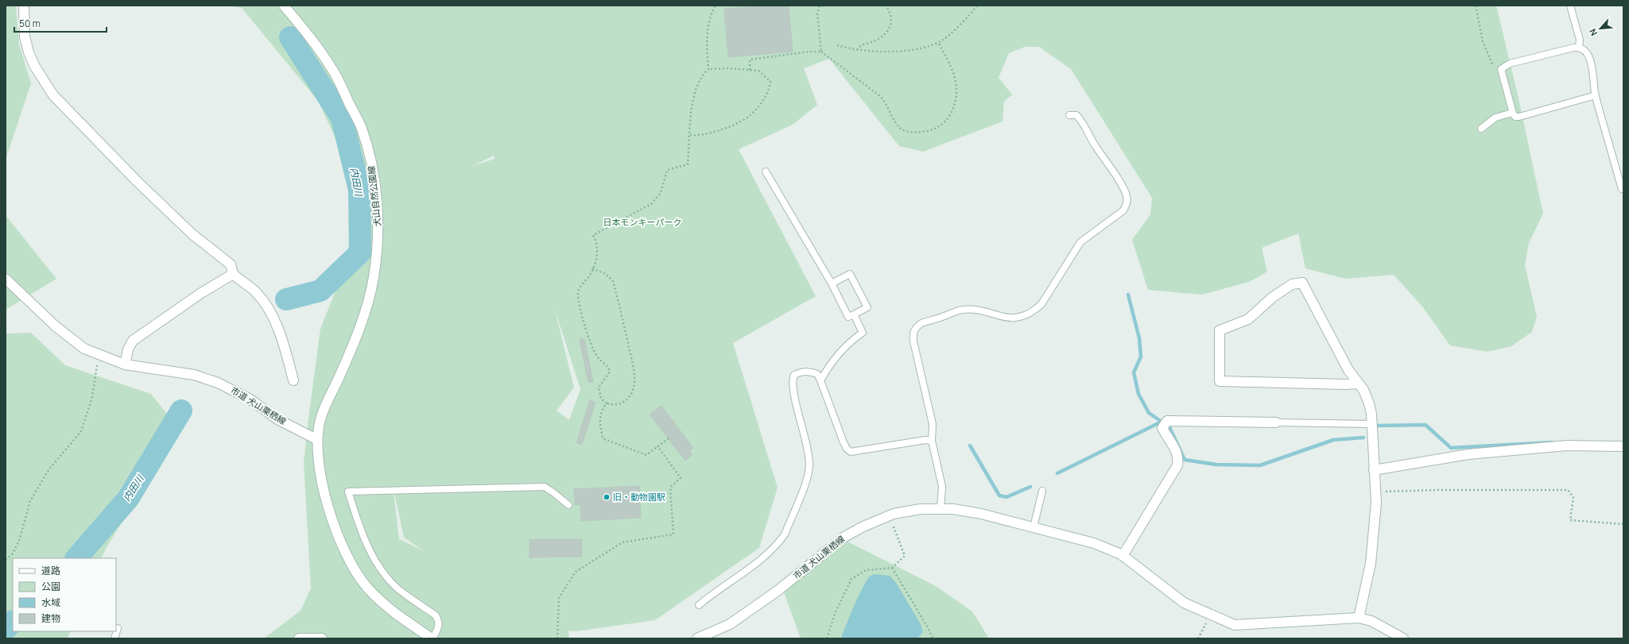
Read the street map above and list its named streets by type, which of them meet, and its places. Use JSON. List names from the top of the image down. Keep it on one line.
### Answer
{"streets":{"street":["犬山自然公園線","市道 犬山栗栖線"]},"crossings":[["犬山自然公園線","市道 犬山栗栖線"]],"water":["内田川"],"parks":["日本モンキーパーク"],"places":["旧・動物園駅"],"legend":["道路","公園","水域","建物"],"scale_bar":"50 m","north":"bottom left"}
